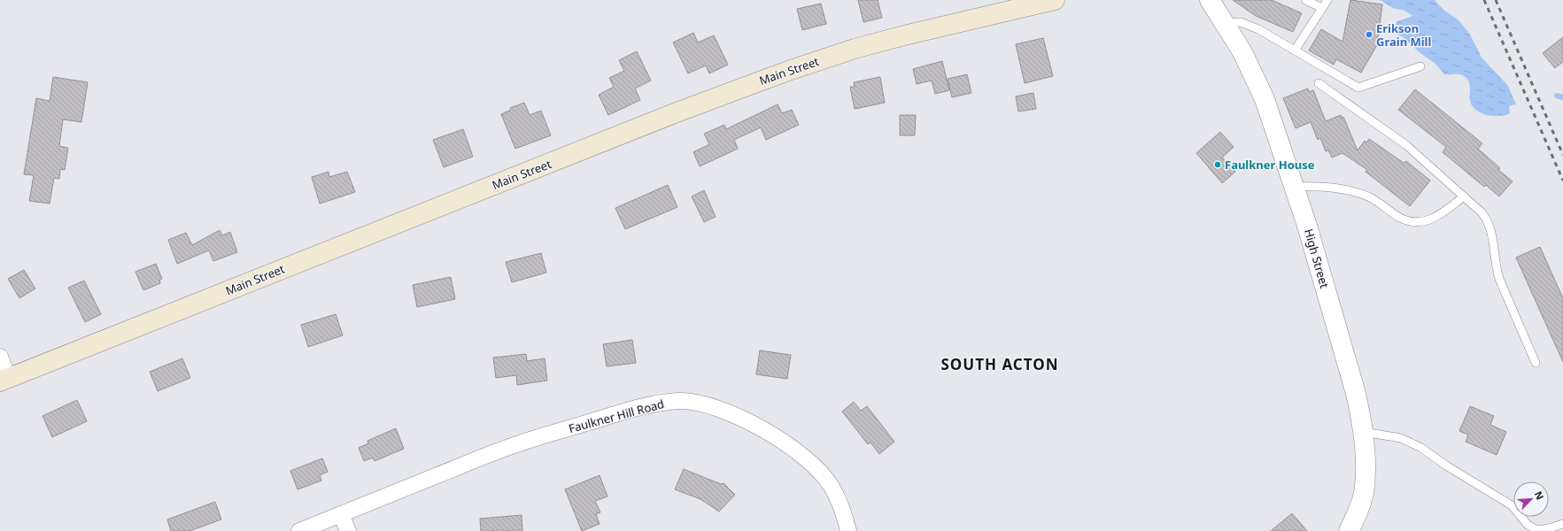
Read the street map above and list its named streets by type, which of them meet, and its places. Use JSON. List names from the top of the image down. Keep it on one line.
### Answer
{"streets":{"main road":["Main Street"],"street":["High Street","Faulkner Hill Road"]},"districts":["SOUTH ACTON"],"places":["Erikson Grain Mill","Faulkner House"],"north":"top right"}
